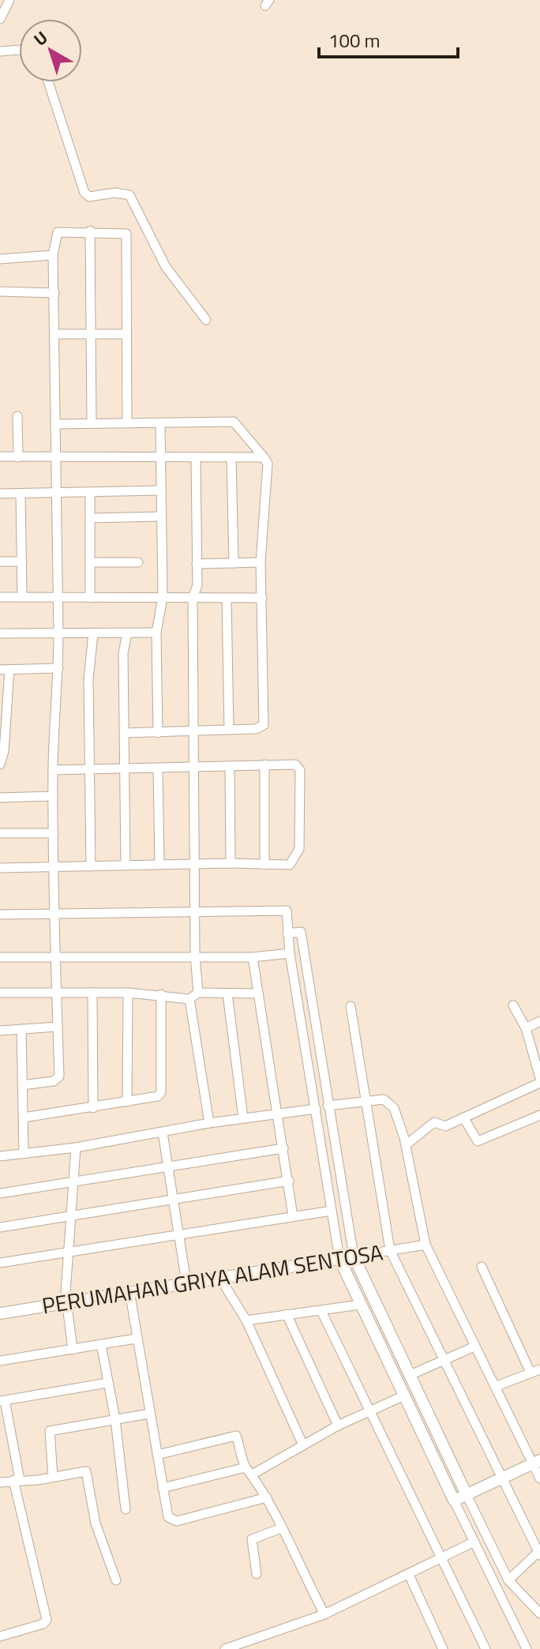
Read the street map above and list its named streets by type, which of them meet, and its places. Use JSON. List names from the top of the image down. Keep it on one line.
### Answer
{"streets":{"street":["PERUMAHAN GRIYA ALAM SENTOSA"]},"scale_bar":"100 m","north":"top left"}
